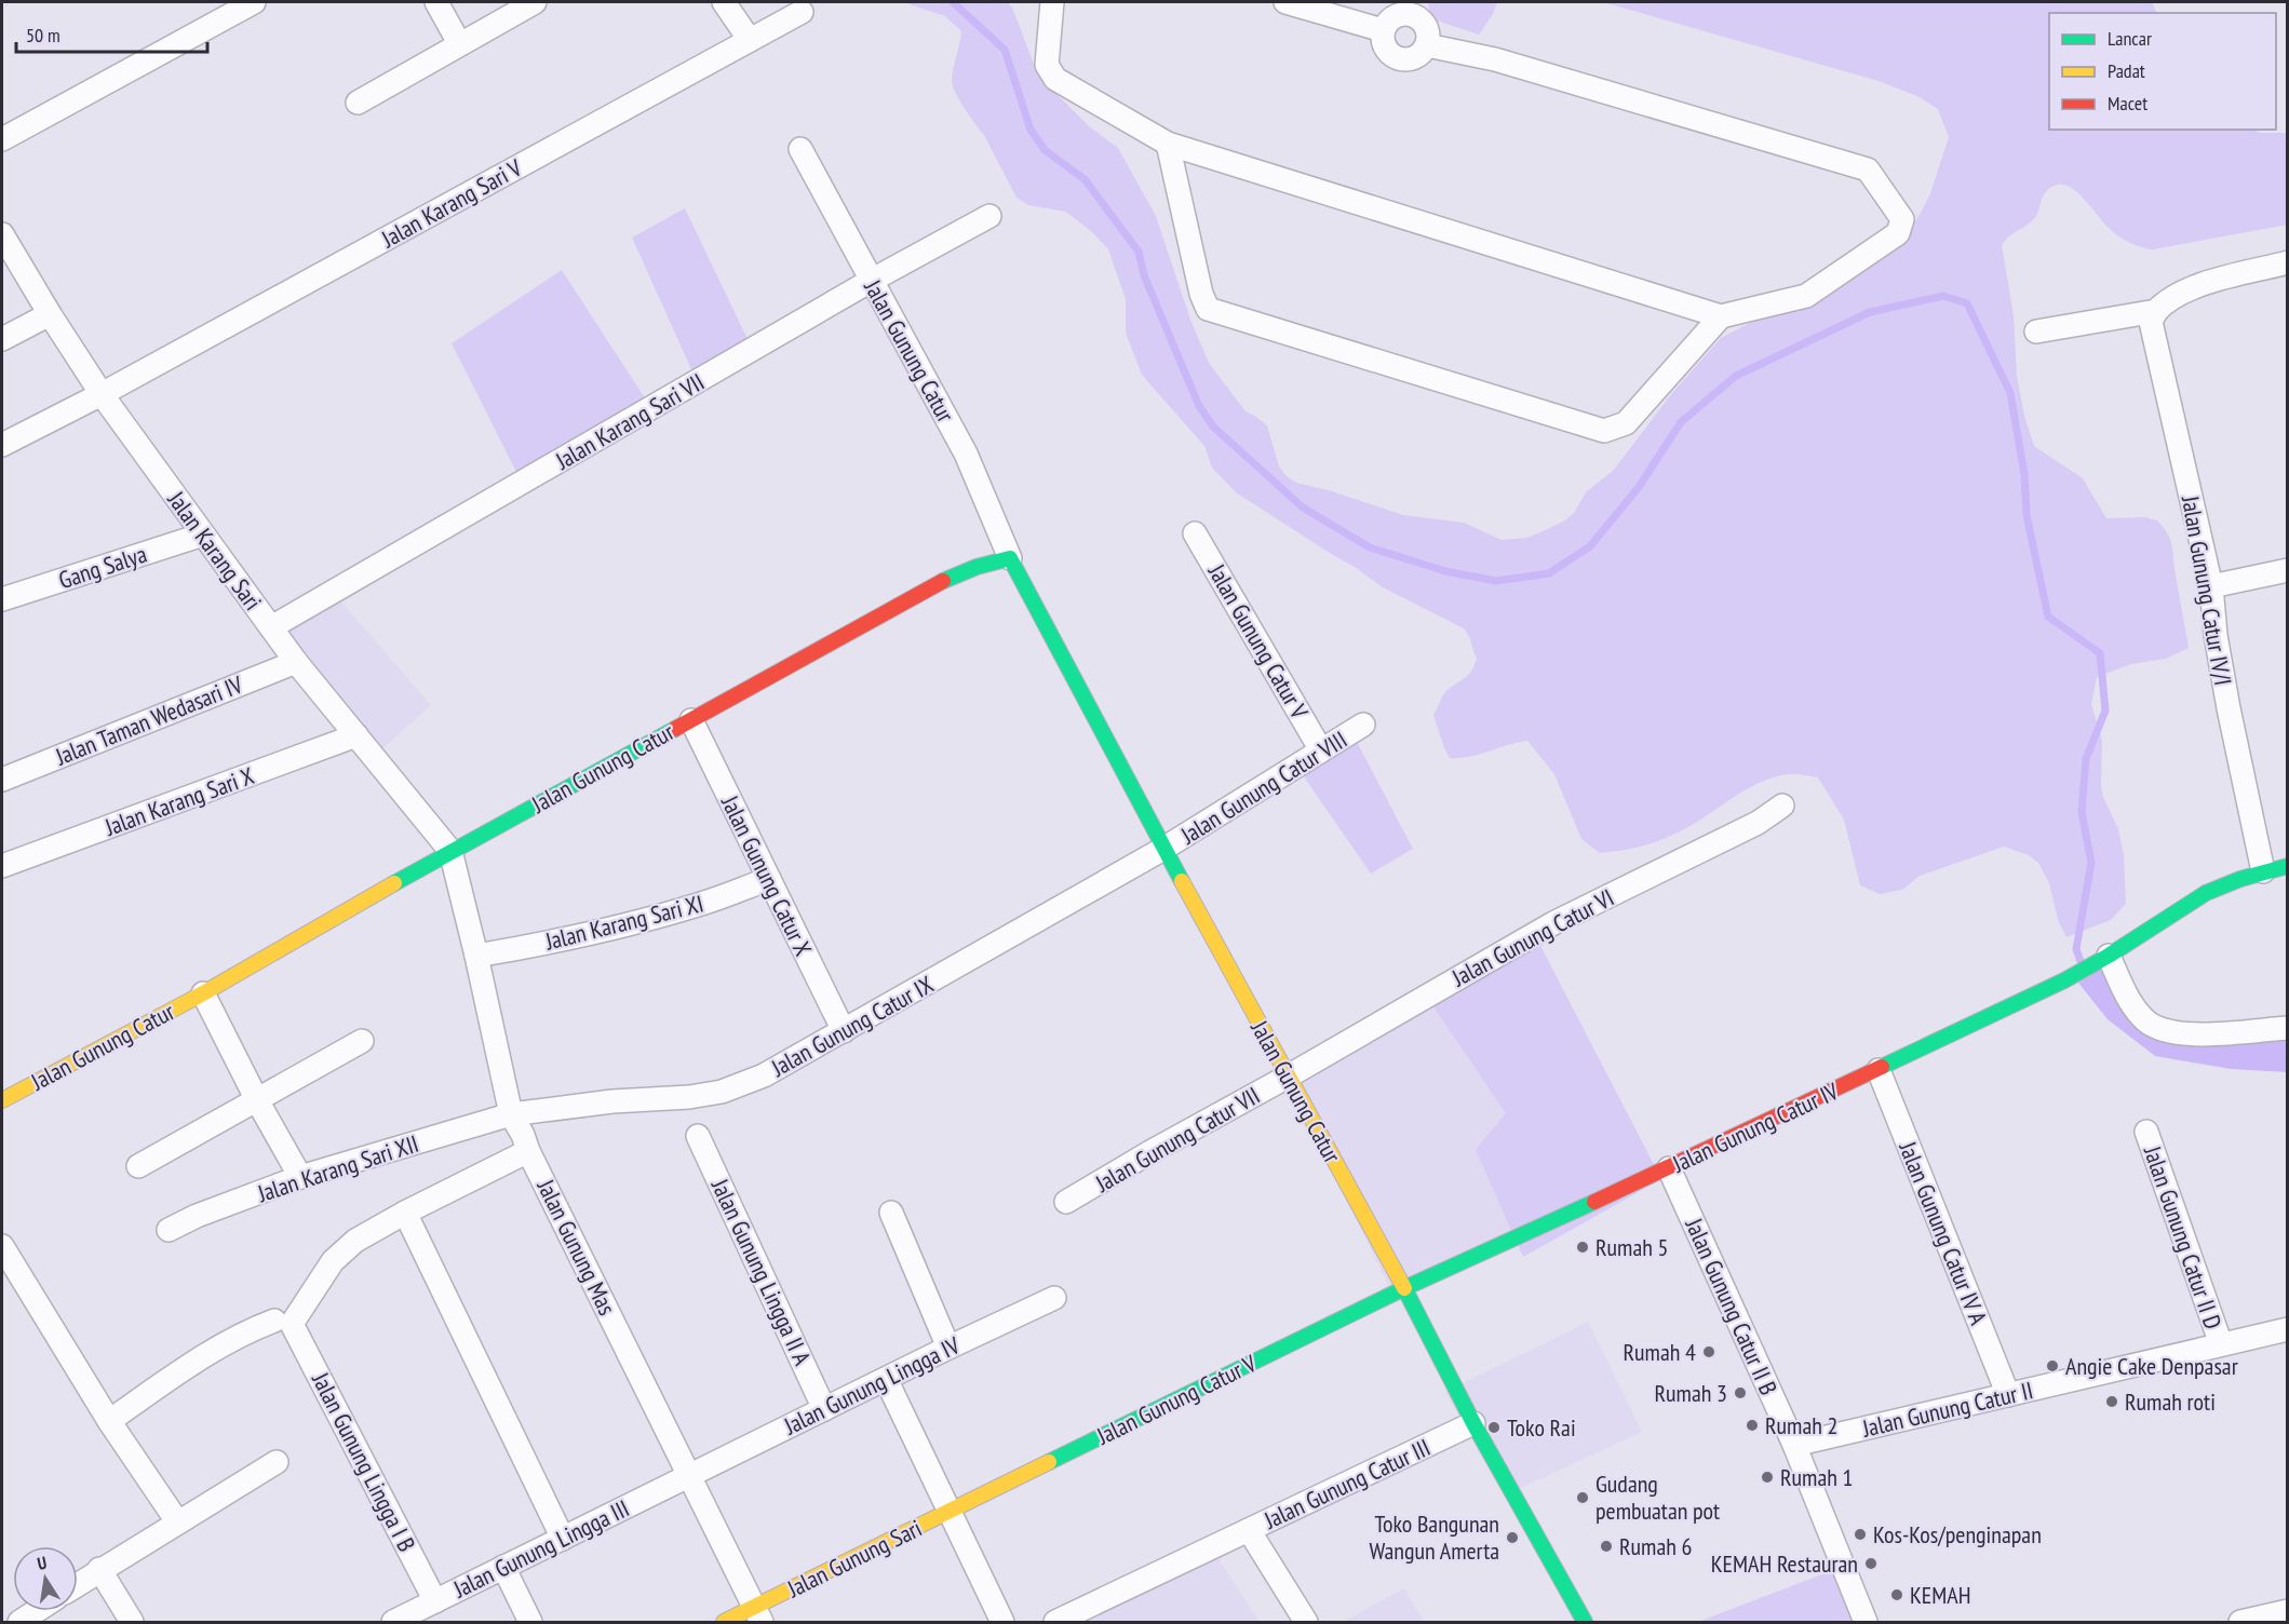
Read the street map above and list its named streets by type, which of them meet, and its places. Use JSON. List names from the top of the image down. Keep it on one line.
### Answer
{"streets":{"street":["Jalan Karang Sari V","Jalan Gunung Catur","Jalan Karang Sari VII","Jalan Karang Sari","Gang Salya","Jalan Gunung Catur IV/I","Jalan Gunung Catur V","Jalan Taman Wedasari IV","Jalan Gunung Catur VIII","Jalan Karang Sari X","Jalan Gunung Catur X","Jalan Karang Sari XI","Jalan Gunung Catur VI","Jalan Gunung Catur IX","Jalan Gunung Catur IV","Jalan Gunung Catur VII","Jalan Karang Sari XII","Jalan Gunung Catur IV A","Jalan Gunung Catur II D","Jalan Gunung Mas","Jalan Gunung Lingga II A","Jalan Gunung Catur II B","Jalan Gunung Lingga IV","Jalan Gunung Catur II","Jalan Gunung Lingga I B","Jalan Gunung Catur III","Jalan Gunung Lingga III","Jalan Gunung Sari"]},"crossings":[["Jalan Karang Sari V","Jalan Karang Sari"],["Jalan Gunung Catur","Jalan Karang Sari VII"],["Jalan Gunung Catur","Jalan Karang Sari"],["Jalan Gunung Catur","Jalan Gunung Catur V"],["Jalan Gunung Catur","Jalan Gunung Catur VIII"],["Jalan Gunung Catur","Jalan Gunung Catur X"],["Jalan Gunung Catur","Jalan Gunung Catur VI"],["Jalan Gunung Catur","Jalan Gunung Catur IX"],["Jalan Gunung Catur","Jalan Gunung Catur IV"],["Jalan Gunung Catur","Jalan Gunung Catur VII"],["Jalan Gunung Catur","Jalan Karang Sari XII"],["Jalan Gunung Catur","Jalan Gunung Mas"],["Jalan Gunung Catur","Jalan Gunung Catur III"],["Jalan Karang Sari VII","Jalan Karang Sari"],["Jalan Karang Sari","Gang Salya"],["Jalan Karang Sari","Jalan Taman Wedasari IV"],["Jalan Karang Sari","Jalan Karang Sari X"],["Jalan Karang Sari","Jalan Gunung Mas"],["Jalan Gunung Catur IV/I","Jalan Gunung Catur IV"],["Jalan Gunung Catur V","Jalan Gunung Catur VIII"],["Jalan Gunung Catur V","Jalan Gunung Catur IV"],["Jalan Gunung Catur V","Jalan Gunung Sari"],["Jalan Gunung Catur VIII","Jalan Gunung Catur IX"],["Jalan Gunung Catur X","Jalan Karang Sari XI"],["Jalan Gunung Catur X","Jalan Gunung Catur IX"],["Jalan Karang Sari XI","Jalan Gunung Mas"],["Jalan Gunung Catur VI","Jalan Gunung Catur VII"],["Jalan Gunung Catur IX","Jalan Karang Sari XII"],["Jalan Gunung Catur IX","Jalan Gunung Mas"],["Jalan Gunung Catur IV","Jalan Gunung Catur IV A"],["Jalan Gunung Catur IV","Jalan Gunung Catur II B"],["Jalan Karang Sari XII","Jalan Gunung Mas"],["Jalan Gunung Catur IV A","Jalan Gunung Catur II"],["Jalan Gunung Catur II D","Jalan Gunung Catur II"],["Jalan Gunung Mas","Jalan Gunung Lingga IV"],["Jalan Gunung Mas","Jalan Gunung Lingga III"],["Jalan Gunung Mas","Jalan Gunung Sari"],["Jalan Gunung Lingga II A","Jalan Gunung Lingga IV"],["Jalan Gunung Catur II B","Jalan Gunung Catur II"],["Jalan Gunung Lingga IV","Jalan Gunung Lingga III"],["Jalan Gunung Lingga I B","Jalan Gunung Lingga III"]],"places":["Rumah 5","Rumah 4","Angie Cake Denpasar","Rumah 3","Rumah roti","Rumah 2","Toko Rai","Rumah 1","Gudang pembuatan pot","Kos-Kos/penginapan","Toko Bangunan Wangun Amerta","Rumah 6","KEMAH Restauran","KEMAH"],"legend":["Lancar","Padat","Macet"],"scale_bar":"50 m","north":"top"}
